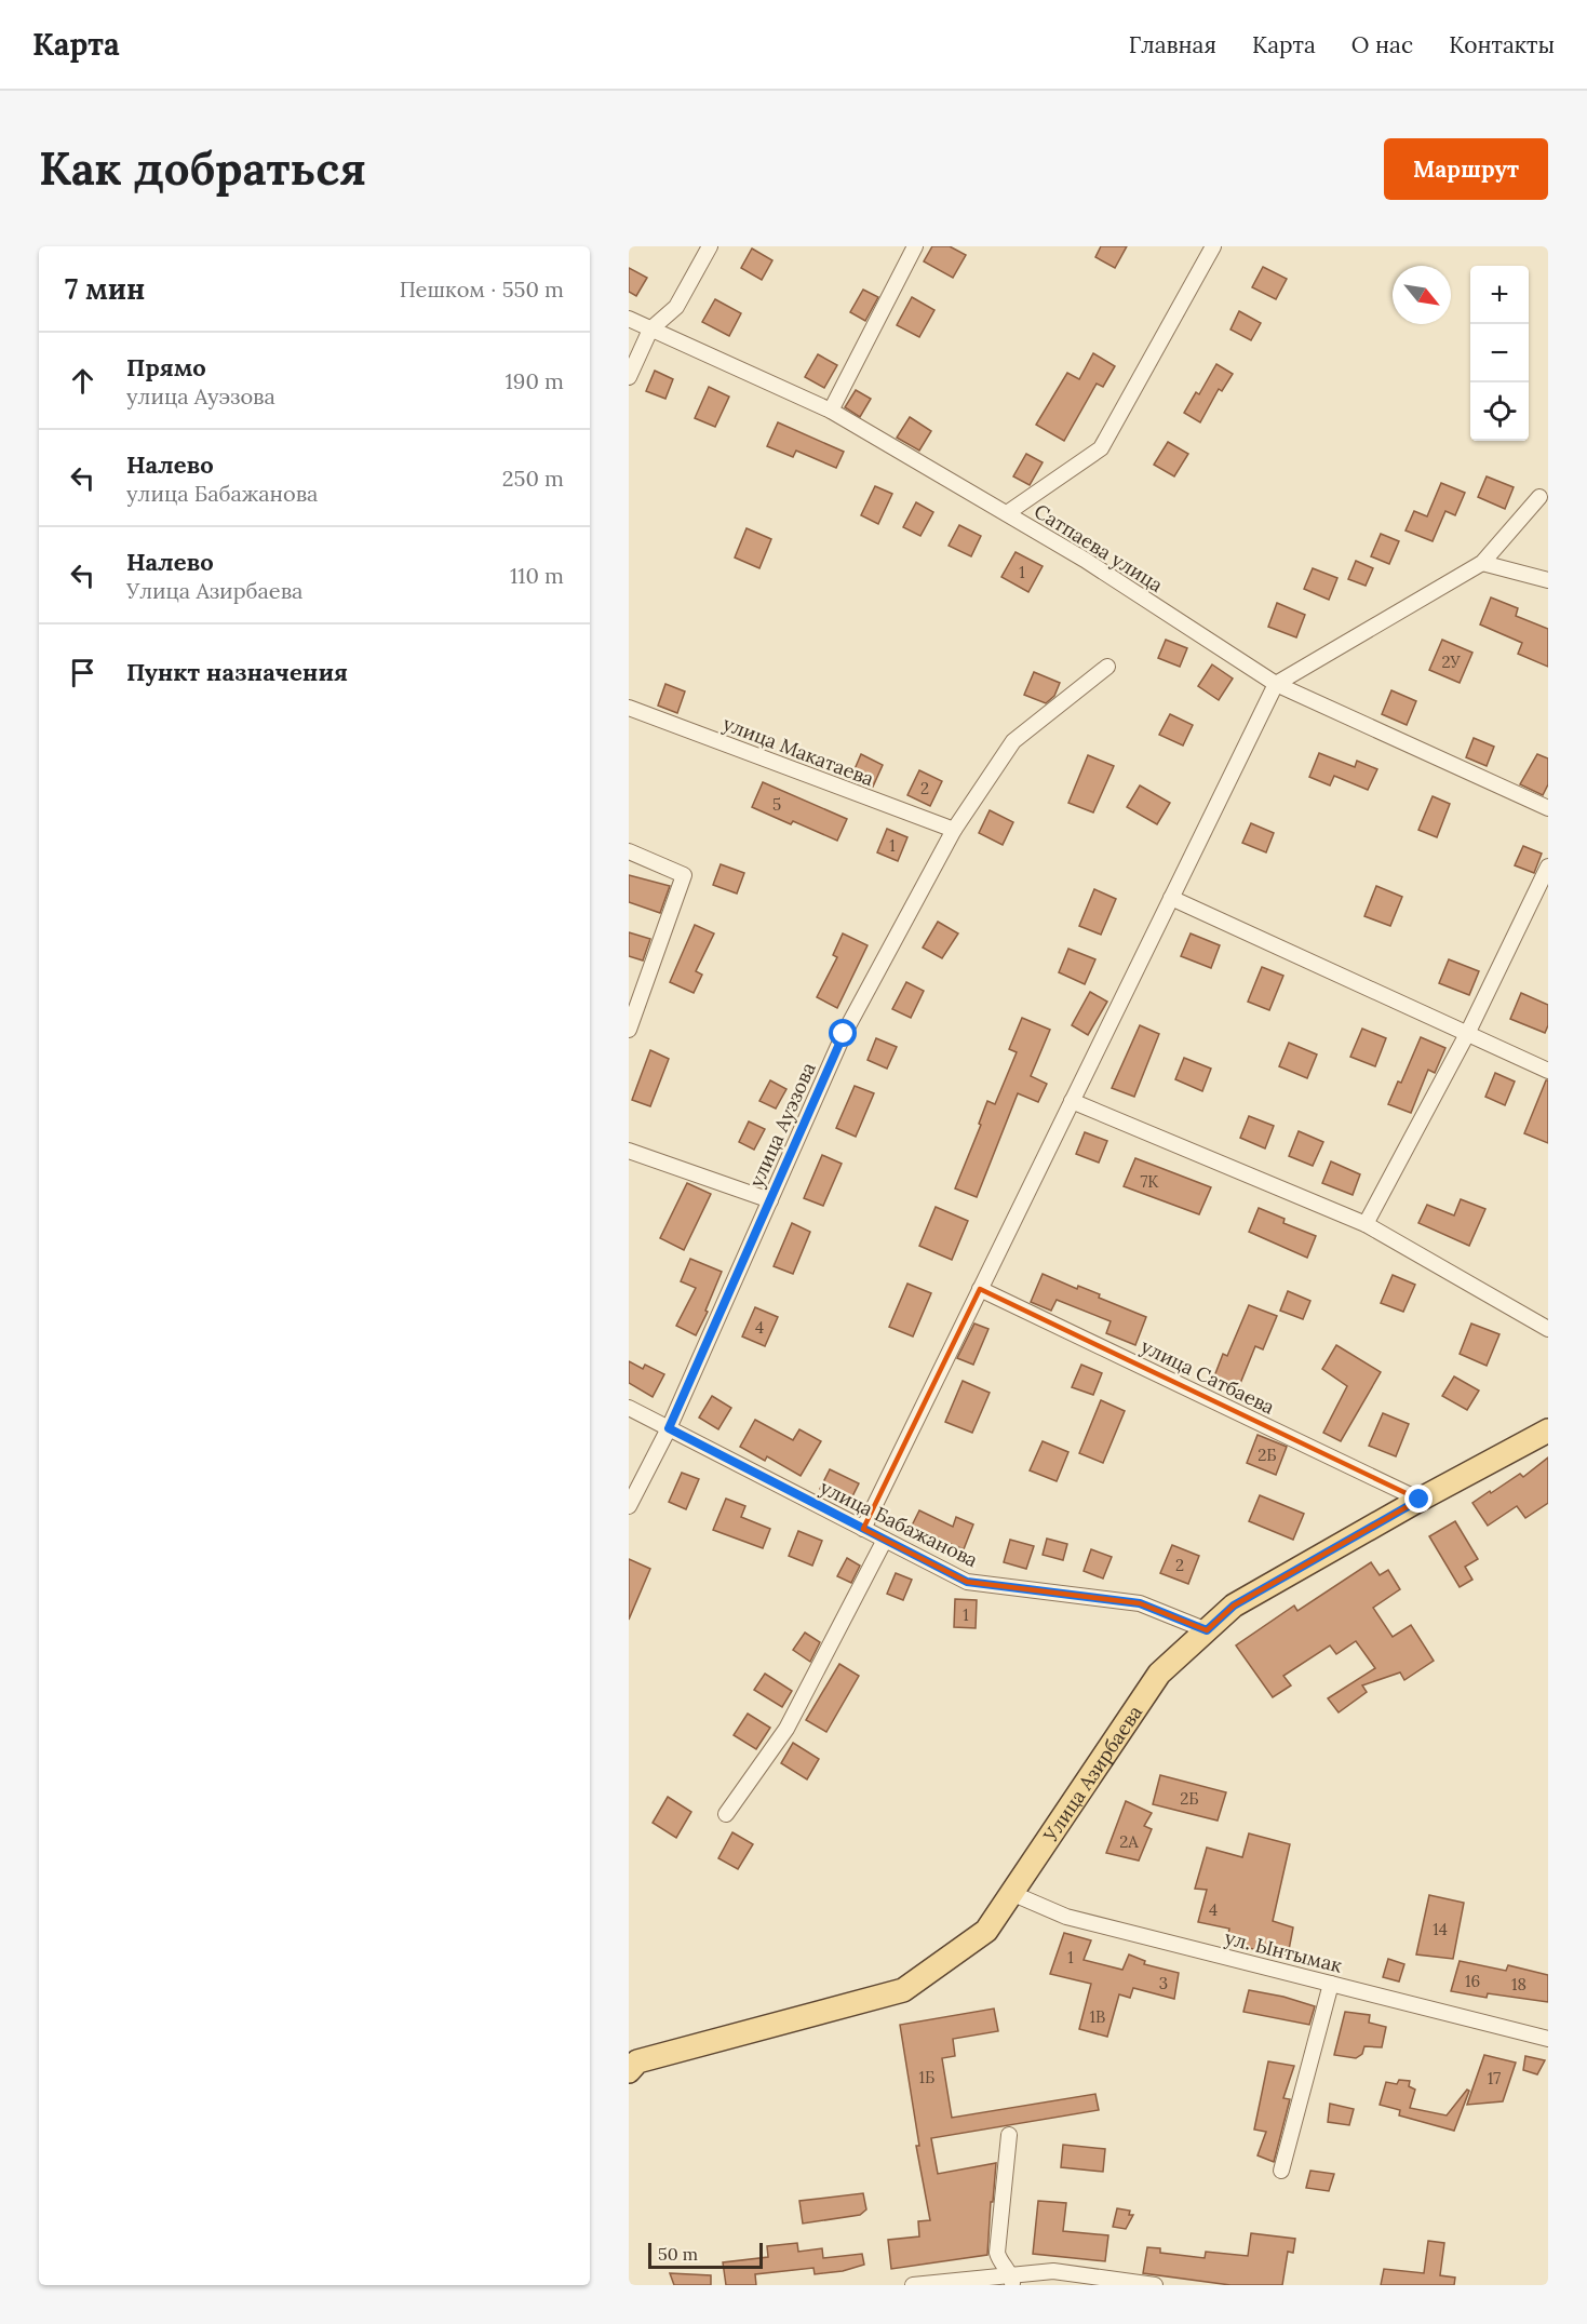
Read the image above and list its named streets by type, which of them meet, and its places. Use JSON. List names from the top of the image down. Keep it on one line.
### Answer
{"streets":{"main road":["Улица Азирбаева"],"street":["Сатпаева улица","улица Макатаева","улица Ауэзова","улица Сатбаева","улица Бабажанова","ул. Ынтымак"]},"crossings":[["улица Макатаева","улица Ауэзова"],["улица Ауэзова","улица Бабажанова"],["улица Сатбаева","Улица Азирбаева"],["улица Бабажанова","Улица Азирбаева"],["Улица Азирбаева","ул. Ынтымак"]],"house_numbers":["1","2У","2","5","1","7К","4","2Б","2","1","2Б","2А","4","14","1","16","3","18","1В","1Б","17"],"scale_bar":"50 m","north":"bottom right","page":{"header":"Карта","nav":["Главная","Карта","О нас","Контакты"],"buttons":"Маршрут","title":"Как добраться","heading":["7 мин","Пешком · 550 m"],"map_buttons":["+","−"],"list":[["Прямо","улица Ауэзова","190 m"],["Налево","улица Бабажанова","250 m"],["Налево","Улица Азирбаева","110 m"],"Пункт назначения"],"scale":"50 m"}}
